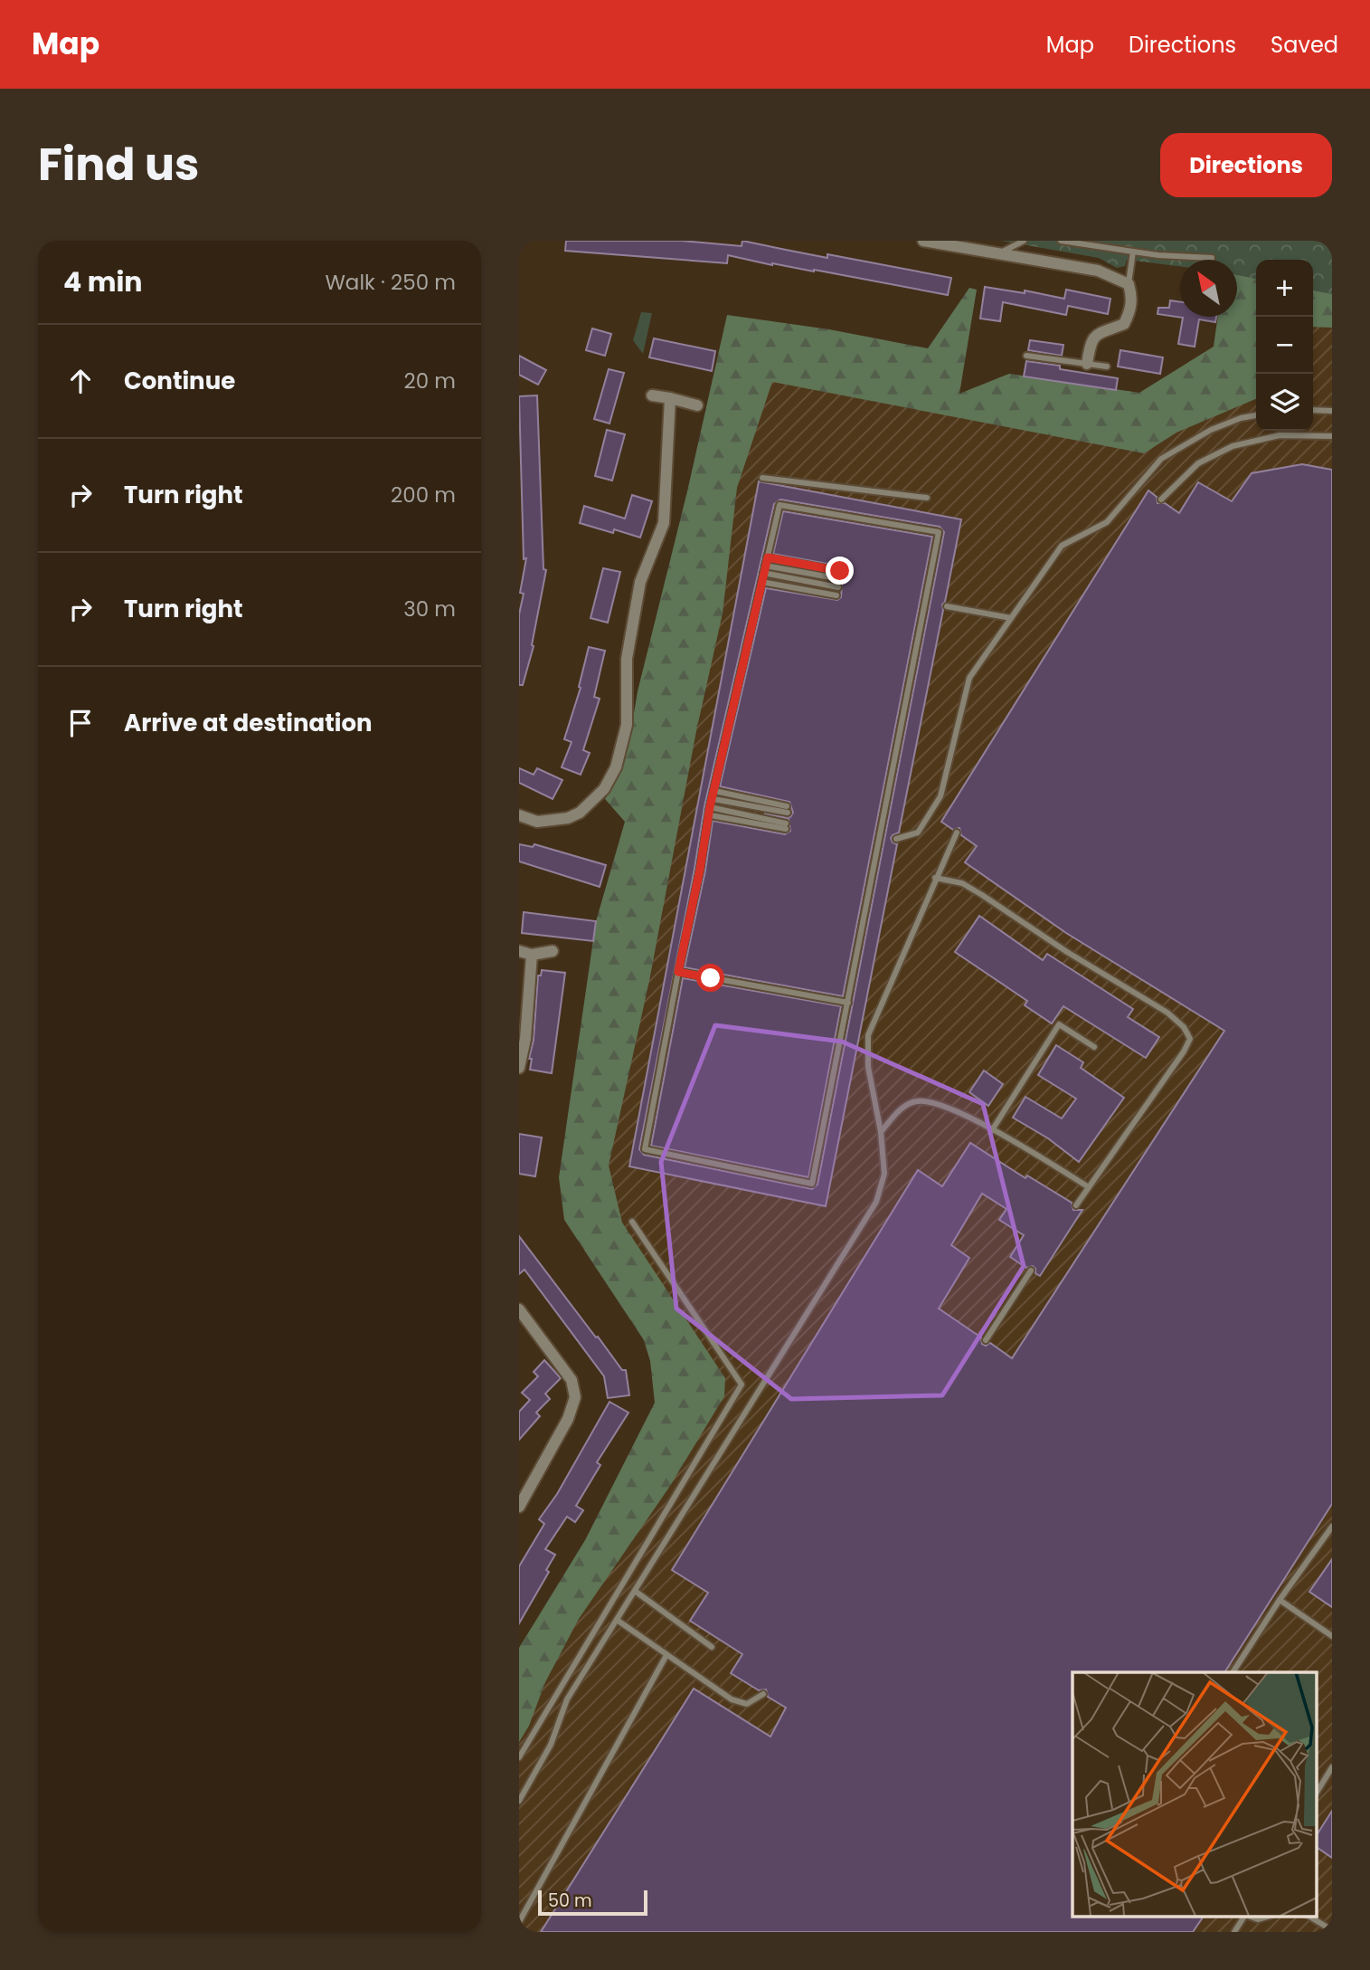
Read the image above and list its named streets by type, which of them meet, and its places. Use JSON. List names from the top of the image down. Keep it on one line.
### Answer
{"scale_bar":"50 m","north":"top left","page":{"header":"Map","nav":["Map","Directions","Saved"],"title":"Find us","buttons":"Directions","heading":["4 min","Walk · 250 m"],"map_buttons":["+","−"],"list":[["Continue","20 m"],["Turn right","200 m"],["Turn right","30 m"],"Arrive at destination"],"scale":"50 m"}}
